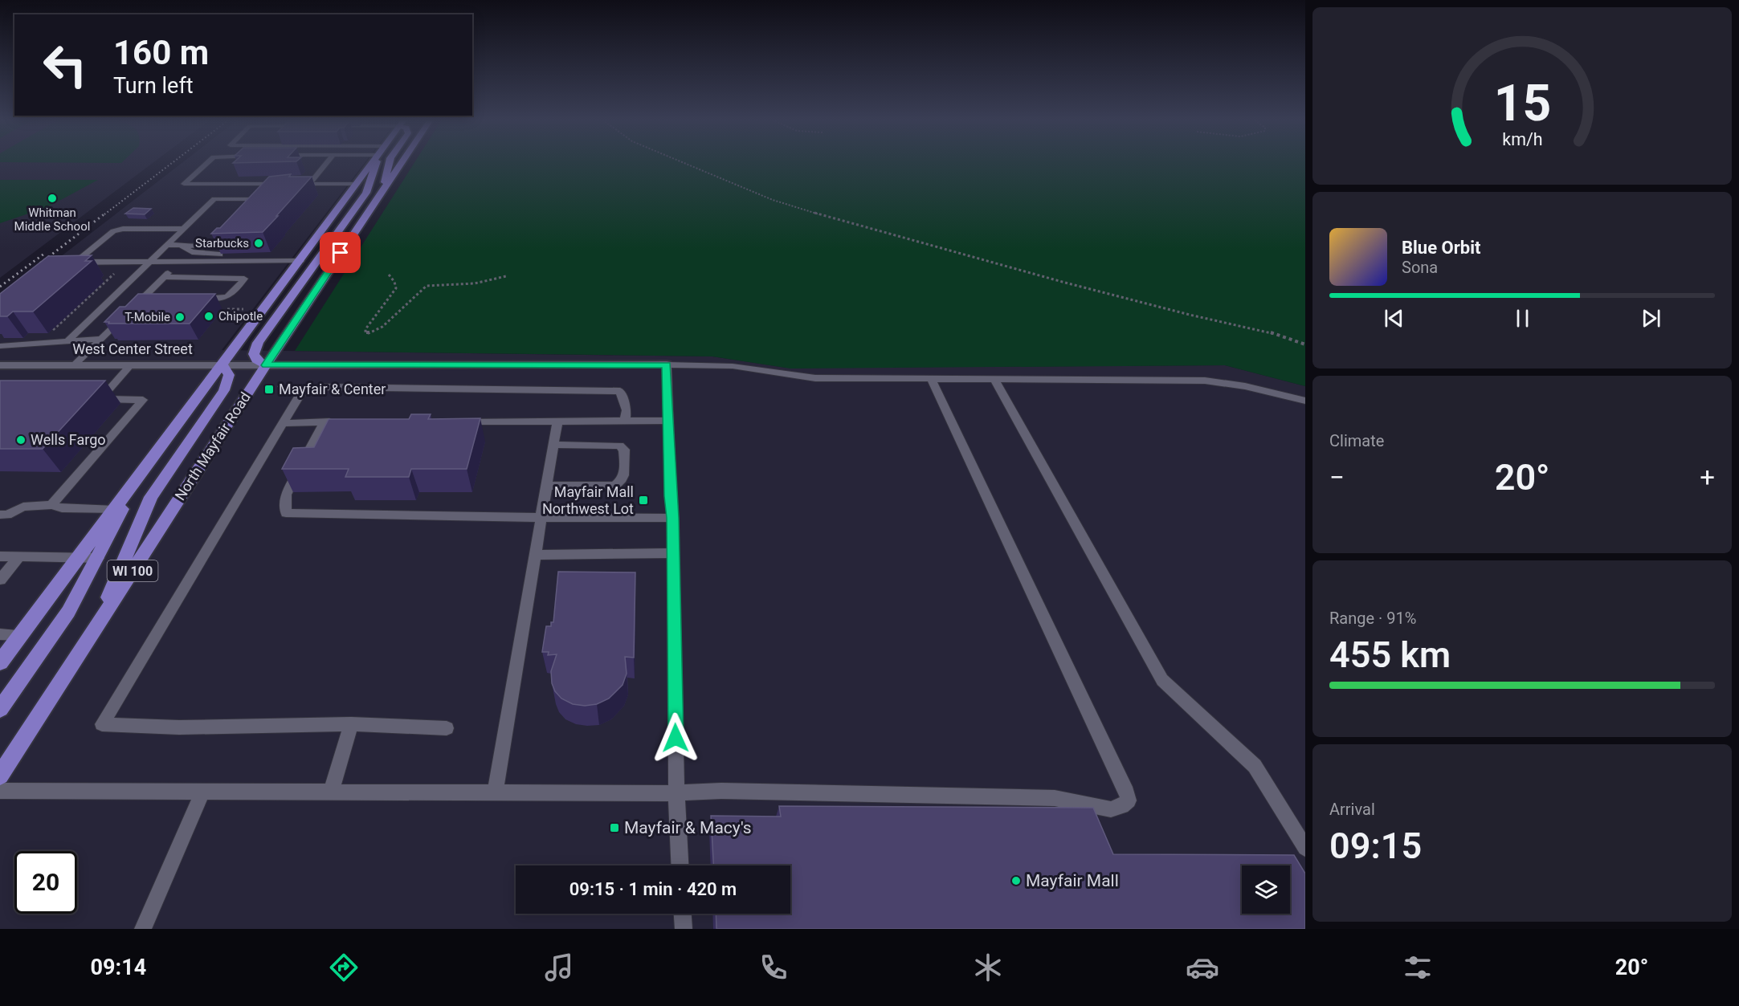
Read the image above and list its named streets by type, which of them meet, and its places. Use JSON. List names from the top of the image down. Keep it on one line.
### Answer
{"streets":{"main road":["North Mayfair Road","WI 100"],"street":["West Center Street"]},"crossings":[["West Center Street","North Mayfair Road"]],"places":{"other":["Whitman Middle School","Starbucks","Chipotle","T-Mobile","Wells Fargo","Mayfair Mall"],"transit":["Mayfair & Center","Mayfair Mall Northwest Lot","Mayfair & Macy's"]},"page":{"turn":["160 m","Turn left"],"song":["Blue Orbit","Sona"],"tile":["Climate",["Range · 91%","455 km"],["Arrival","09:15"]],"heat":["−","20°","+"],"limit":"20","trip":"09:15 · 1 min · 420 m","tabs":["09:14","20°"],"gauge":["15","km/h"]}}
